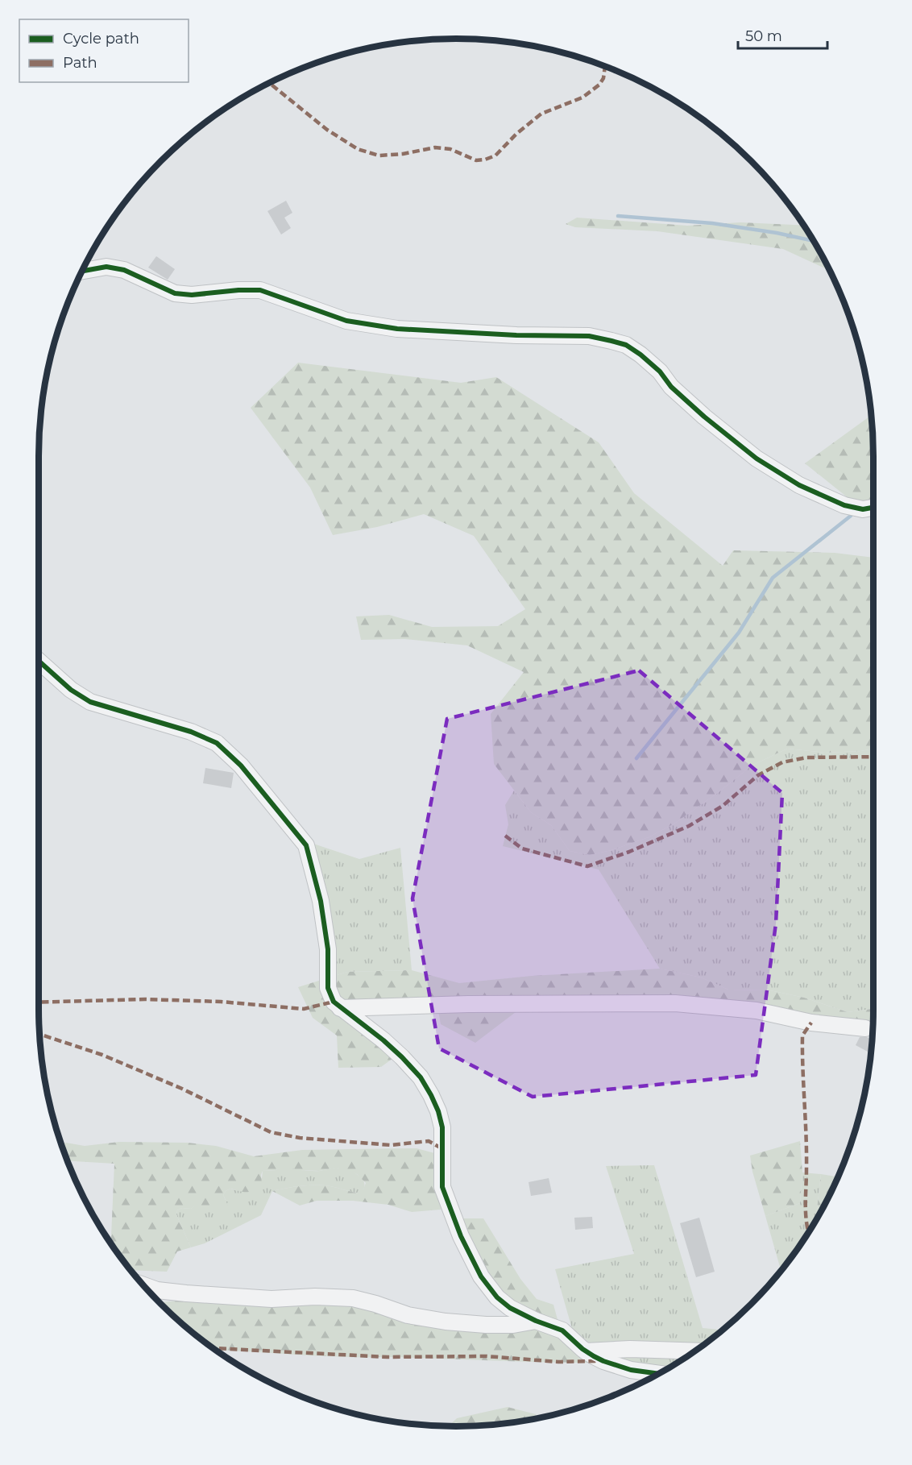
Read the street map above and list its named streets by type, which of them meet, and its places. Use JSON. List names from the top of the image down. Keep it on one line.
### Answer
{"legend":["Cycle path","Path"],"scale_bar":"50 m"}
